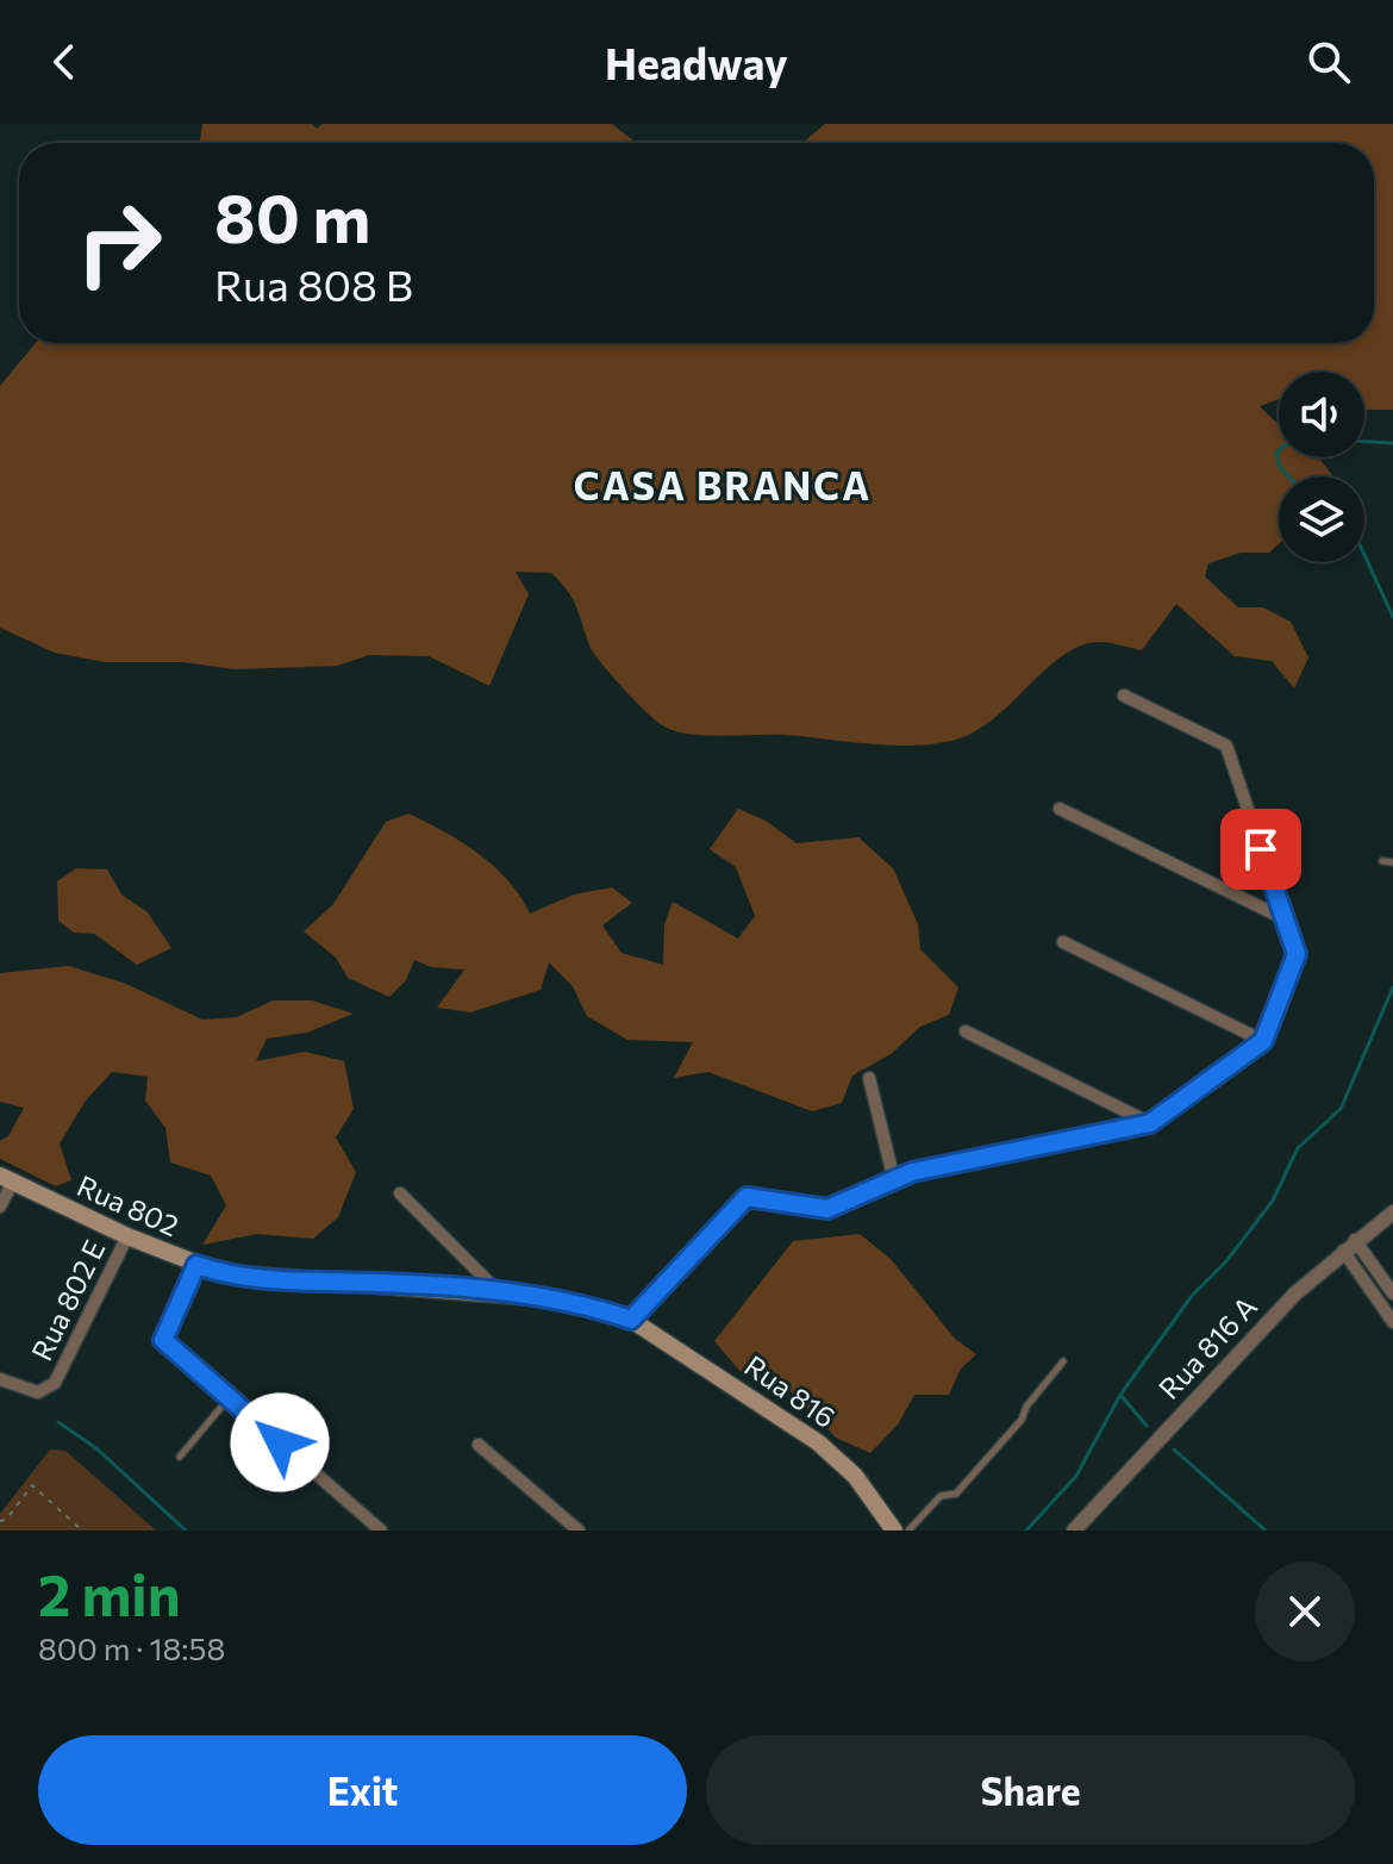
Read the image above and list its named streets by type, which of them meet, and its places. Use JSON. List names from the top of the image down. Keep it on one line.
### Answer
{"streets":{"main road":["Rua 802","Rua 816"],"street":["Rua 802 E","Rua 816 A"]},"crossings":[["Rua 802","Rua 802 E"],["Rua 802","Rua 816"]],"districts":["CASA BRANCA"],"page":{"header":"Headway","turn":["80 m","Rua 808 B"],"heading":["2 min","800 m · 18:58"],"buttons":["Exit","Share"]}}
